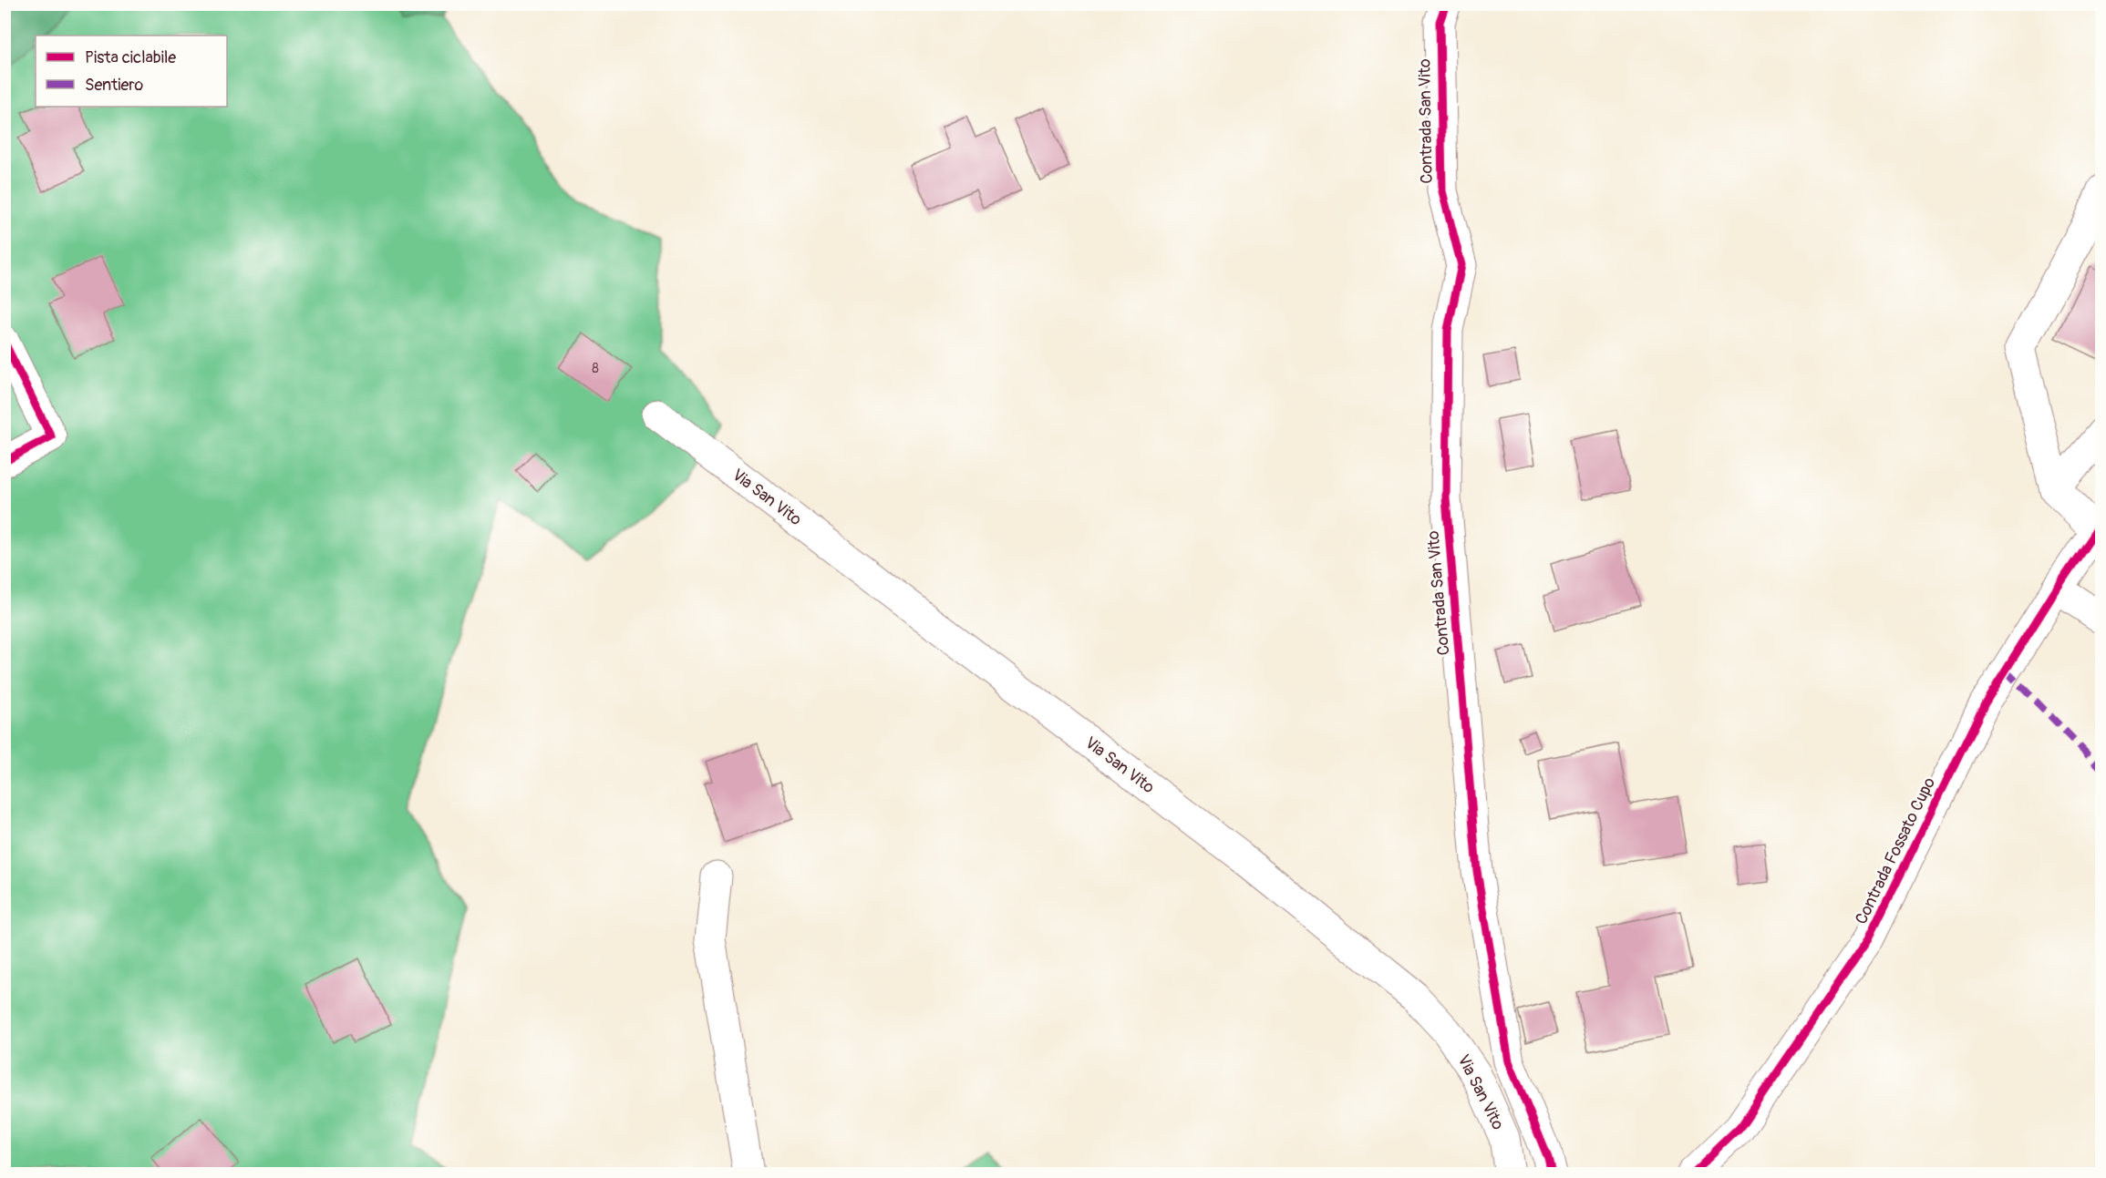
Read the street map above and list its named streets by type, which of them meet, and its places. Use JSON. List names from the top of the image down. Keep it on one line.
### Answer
{"streets":{"street":["Contrada San Vito","Via San Vito","Contrada Fossato Cupo"]},"house_numbers":["8"],"legend":["Pista ciclabile","Sentiero"]}
